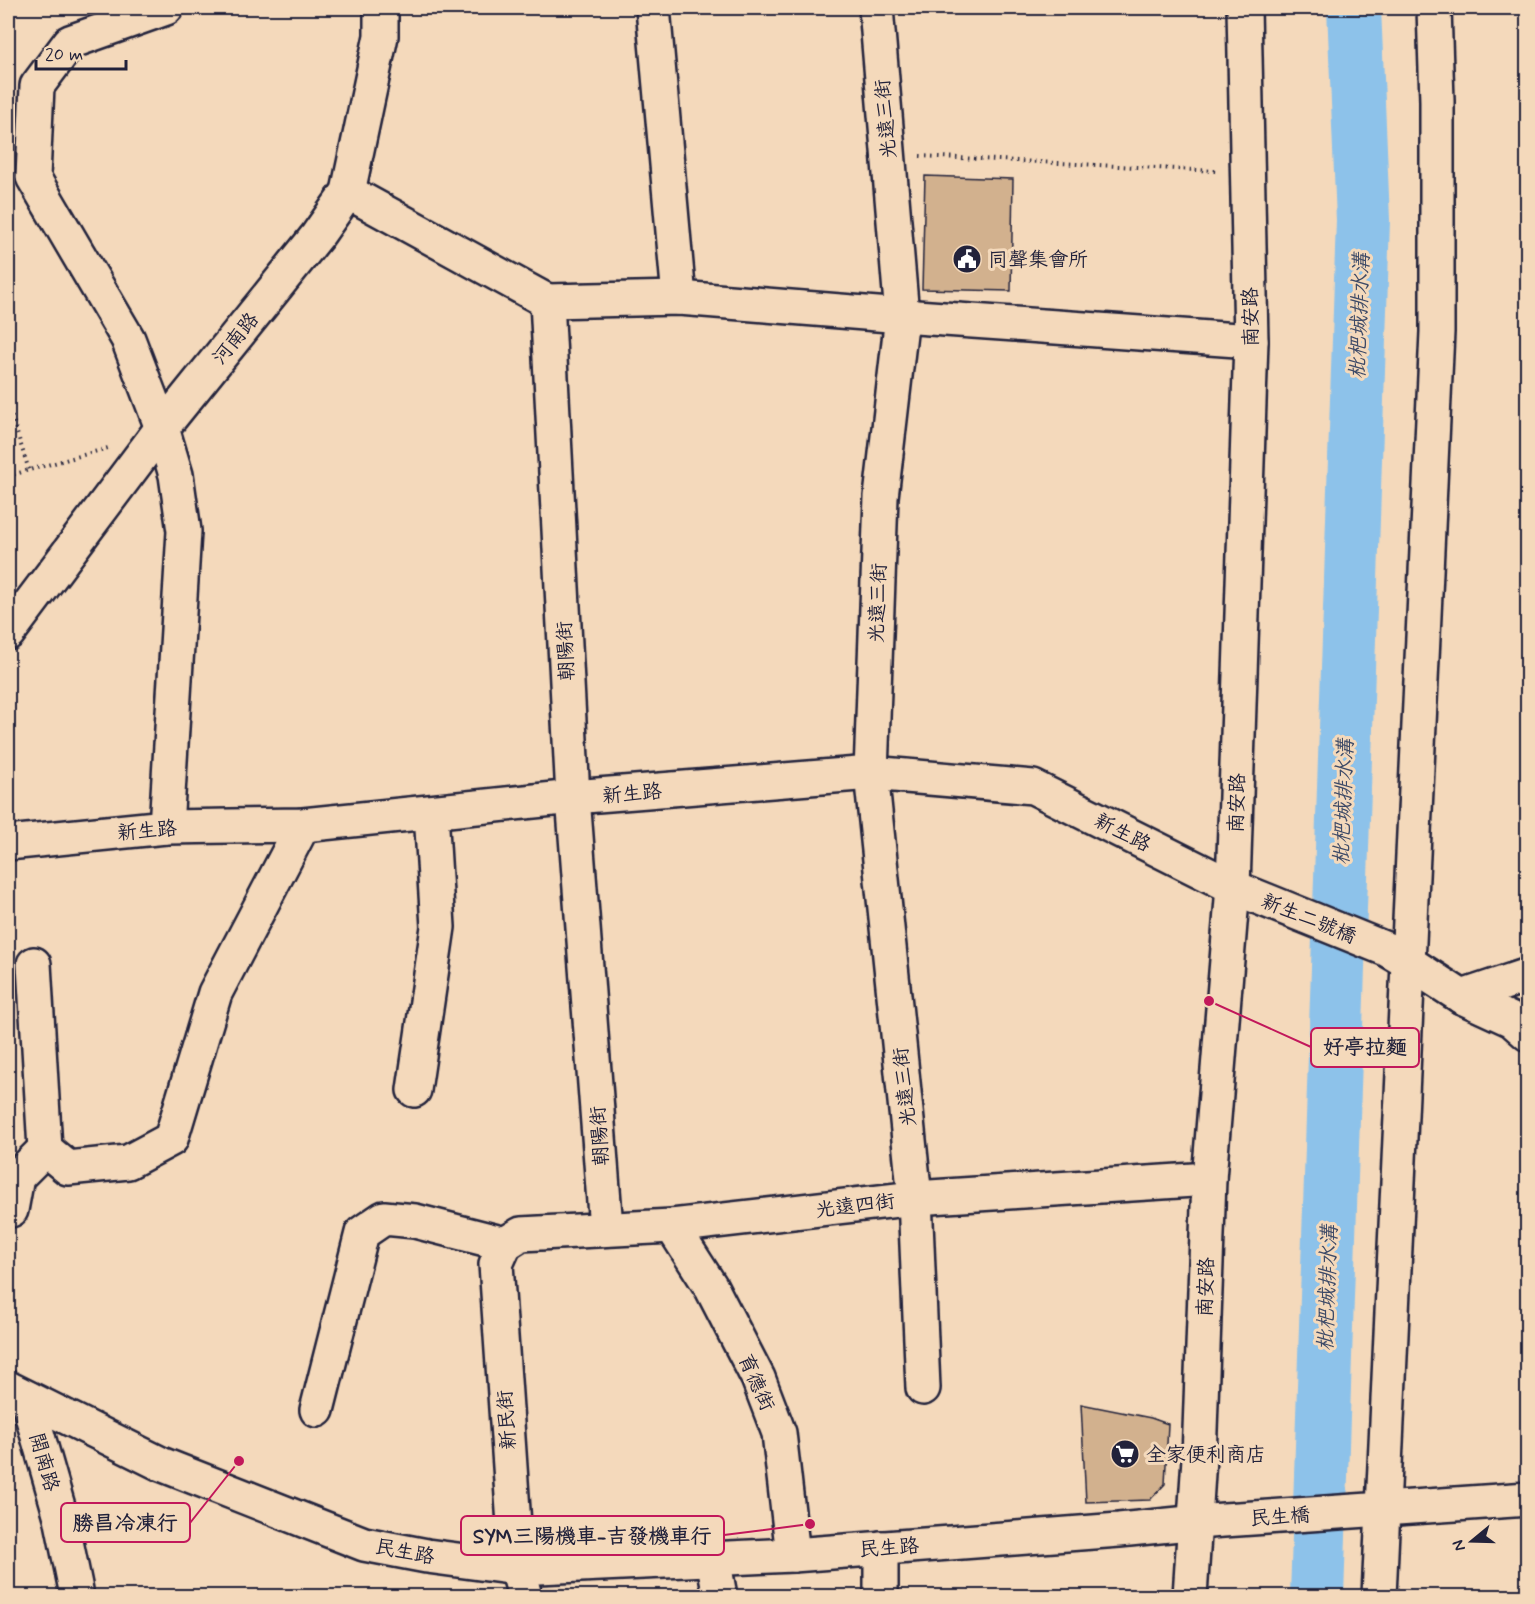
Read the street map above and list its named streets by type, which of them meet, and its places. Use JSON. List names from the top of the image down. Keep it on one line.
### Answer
{"streets":{"street":["光遠三街","南安路","河南路","朝陽街","新生路","新生二號橋","光遠四街","育德街","新民街","開南路","民生橋","民生路"]},"crossings":[["光遠三街","新生路"],["光遠三街","光遠四街"],["南安路","新生路"],["南安路","新生二號橋"],["南安路","光遠四街"],["南安路","民生橋"],["南安路","民生路"],["朝陽街","新生路"],["朝陽街","光遠四街"],["新生路","新生二號橋"],["光遠四街","育德街"],["光遠四街","新民街"],["育德街","民生路"],["新民街","民生路"],["開南路","民生路"],["民生橋","民生路"]],"water":["枇杷城排水溝"],"places":{"public building":["同聲集會所"],"other":["好亭拉麵","勝昌冷凍行","SYM三陽機車-吉發機車行"],"supermarket":["全家便利商店"]},"scale_bar":"20 m","north":"left"}
